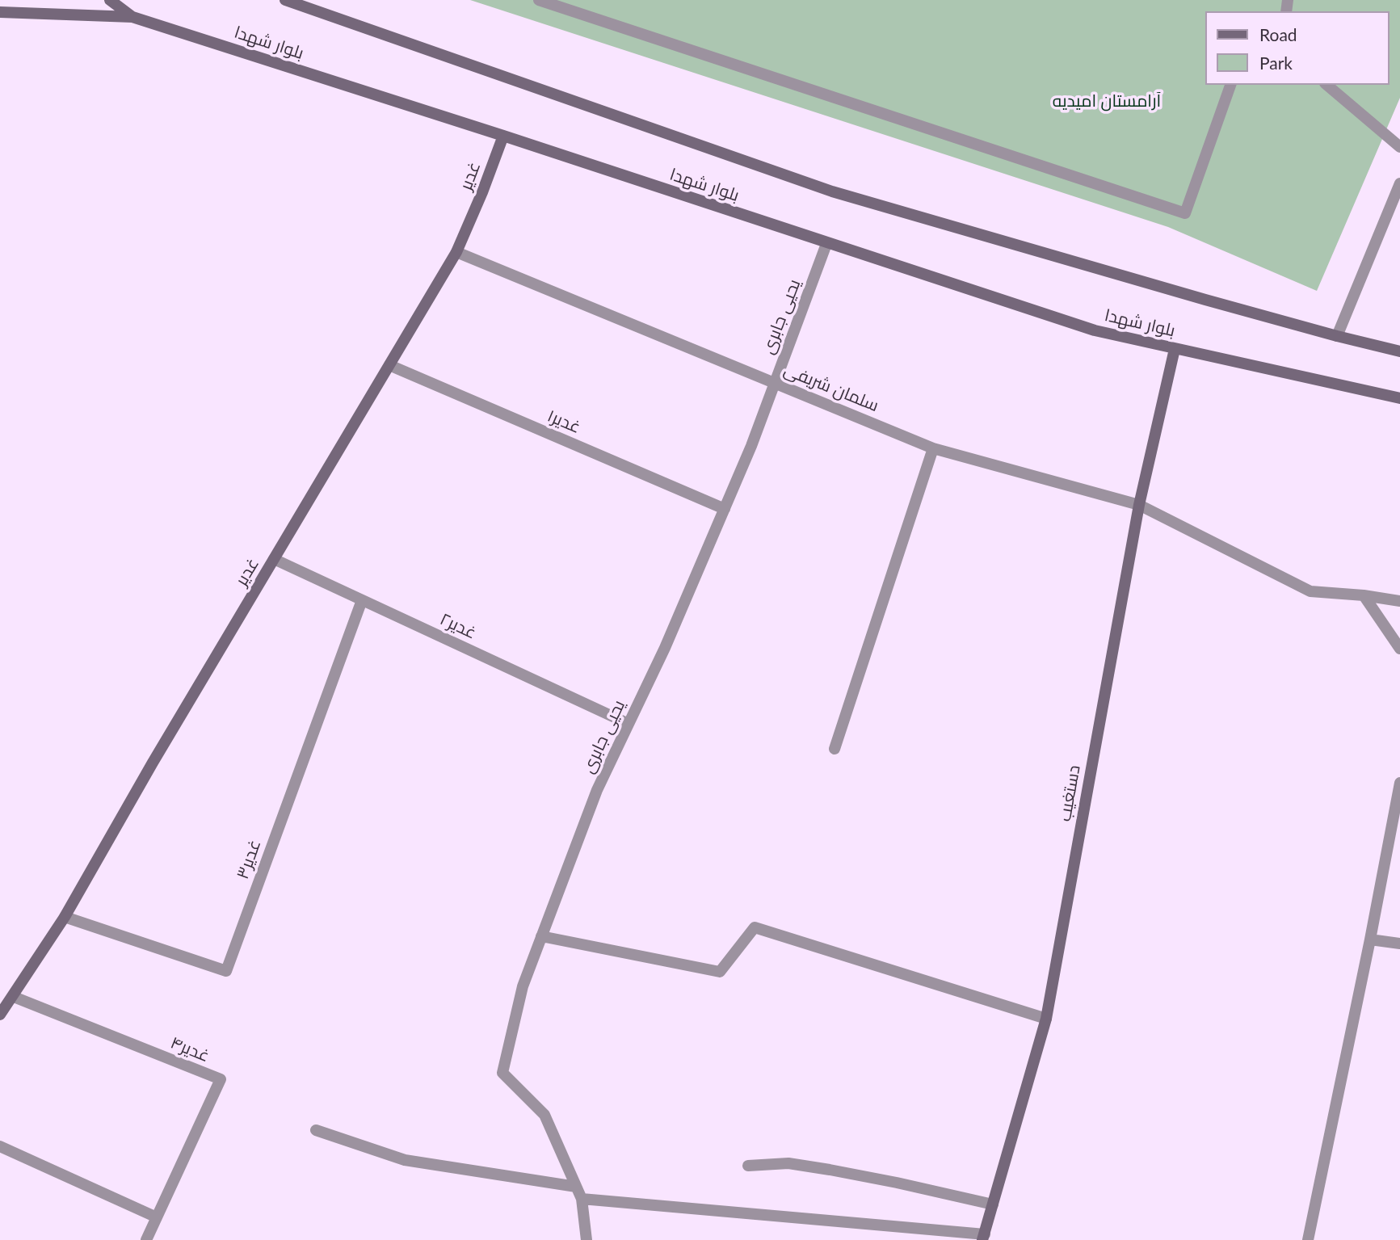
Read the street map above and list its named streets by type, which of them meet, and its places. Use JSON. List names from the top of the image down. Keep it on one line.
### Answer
{"streets":{"main road":["بلوار شهدا","غدیر","دستغیب"],"street":["یحیی جابری","سلمان شریفی","غدیر۱","غدیر۲","غدیر۳","غدیر۴"]},"crossings":[["بلوار شهدا","غدیر"],["بلوار شهدا","یحیی جابری"],["بلوار شهدا","دستغیب"],["غدیر","سلمان شریفی"],["غدیر","غدیر۱"],["غدیر","غدیر۲"],["غدیر","غدیر۳"],["غدیر","غدیر۴"],["یحیی جابری","سلمان شریفی"],["یحیی جابری","غدیر۱"],["یحیی جابری","غدیر۲"],["سلمان شریفی","دستغیب"],["غدیر۲","غدیر۳"]],"parks":["آرامستان امیدیه"],"legend":["Road","Park"]}
